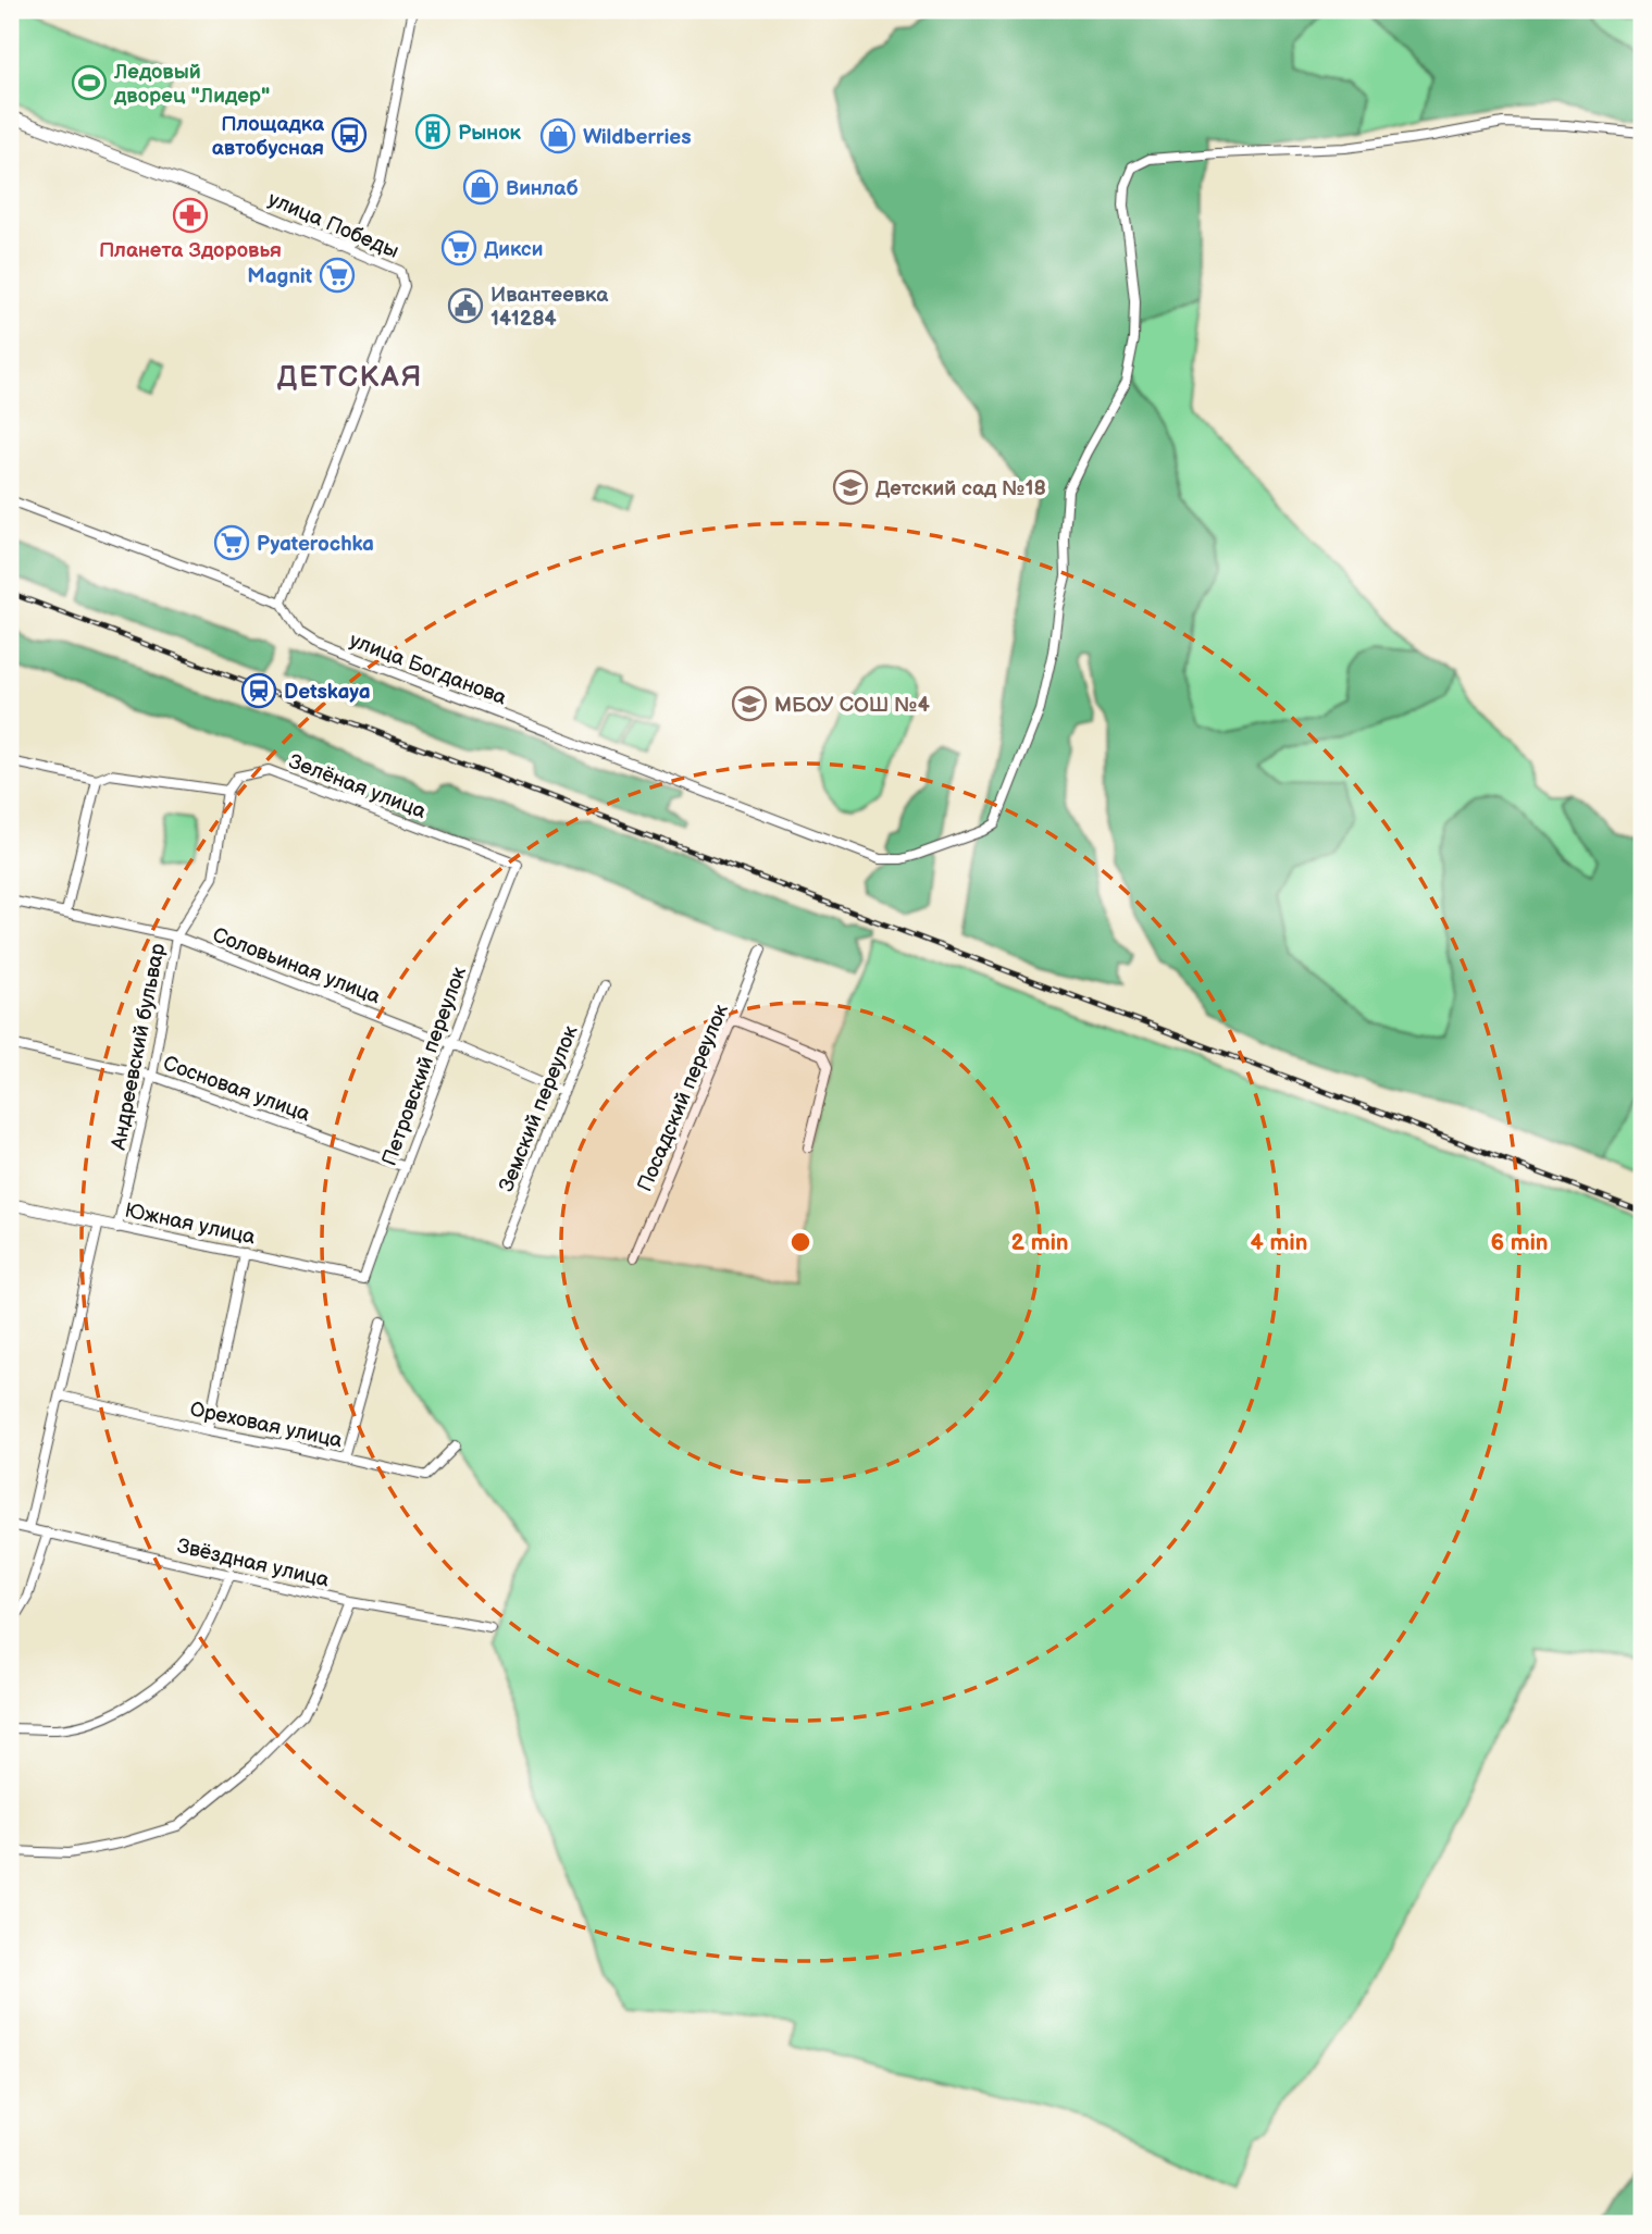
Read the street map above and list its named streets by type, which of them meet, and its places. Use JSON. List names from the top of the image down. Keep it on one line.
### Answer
{"streets":{"street":["улица Победы","улица Богданова","Зелёная улица","Соловьиная улица","Андреевский бульвар","Петровский переулок","Сосновая улица","Посадский переулок","Земский переулок","Южная улица","Ореховая улица","Звёздная улица"]},"crossings":[["улица Победы","улица Богданова"],["Зелёная улица","Андреевский бульвар"],["Зелёная улица","Петровский переулок"],["Соловьиная улица","Андреевский бульвар"],["Соловьиная улица","Петровский переулок"],["Соловьиная улица","Земский переулок"],["Андреевский бульвар","Сосновая улица"],["Андреевский бульвар","Южная улица"],["Петровский переулок","Сосновая улица"],["Петровский переулок","Южная улица"]],"districts":["ДЕТСКАЯ"],"places":{"sports":["Ледовый дворец \"Лидер\""],"building":["Рынок"],"bus stop":["Площадка автобусная"],"shop":["Wildberries","Винлаб"],"pharmacy":["Планета Здоровья"],"supermarket":["Дикси","Magnit","Pyaterochka"],"public building":["Ивантеевка 141284"],"school or university":["Детский сад №18","МБОУ СОШ №4"],"station":["Detskaya"]},"rings":["2 min","4 min","6 min"]}
